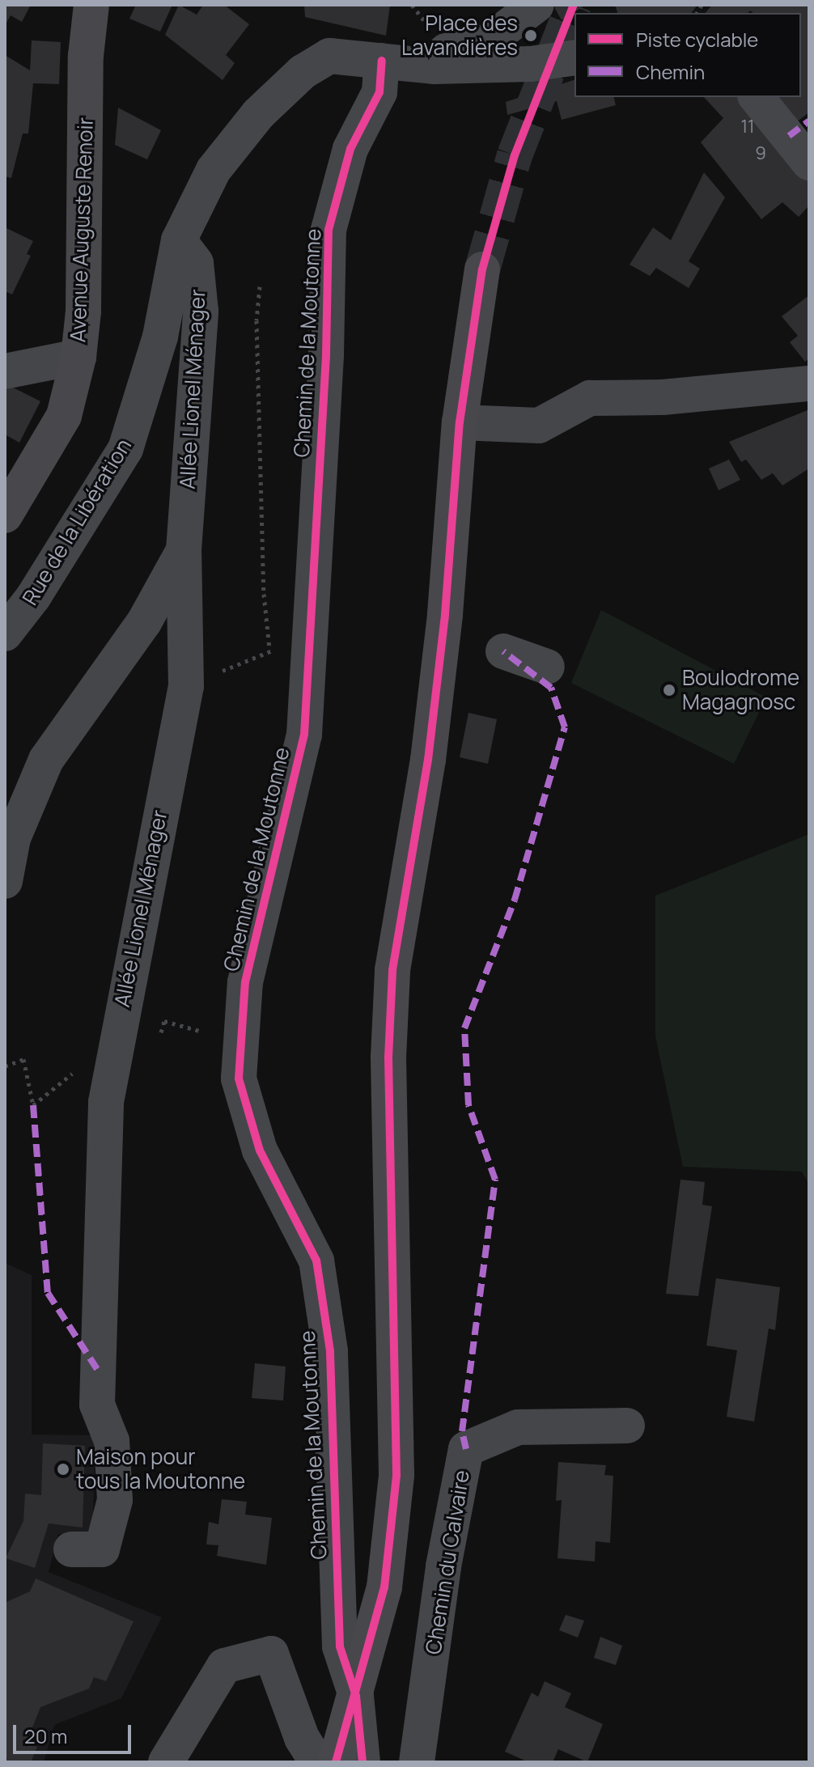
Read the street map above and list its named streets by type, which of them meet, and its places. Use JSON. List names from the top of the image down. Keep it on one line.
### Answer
{"streets":{"main road":["Avenue Auguste Renoir"],"street":["Chemin de la Moutonne","Allée Lionel Ménager","Rue de la Libération","Chemin du Calvaire"]},"crossings":[["Chemin de la Moutonne","Rue de la Libération"],["Allée Lionel Ménager","Rue de la Libération"]],"places":["Place des Lavandières","Boulodrome Magagnosc","Maison pour tous la Moutonne"],"house_numbers":["11","9"],"legend":["Piste cyclable","Chemin"],"scale_bar":"20 m"}
